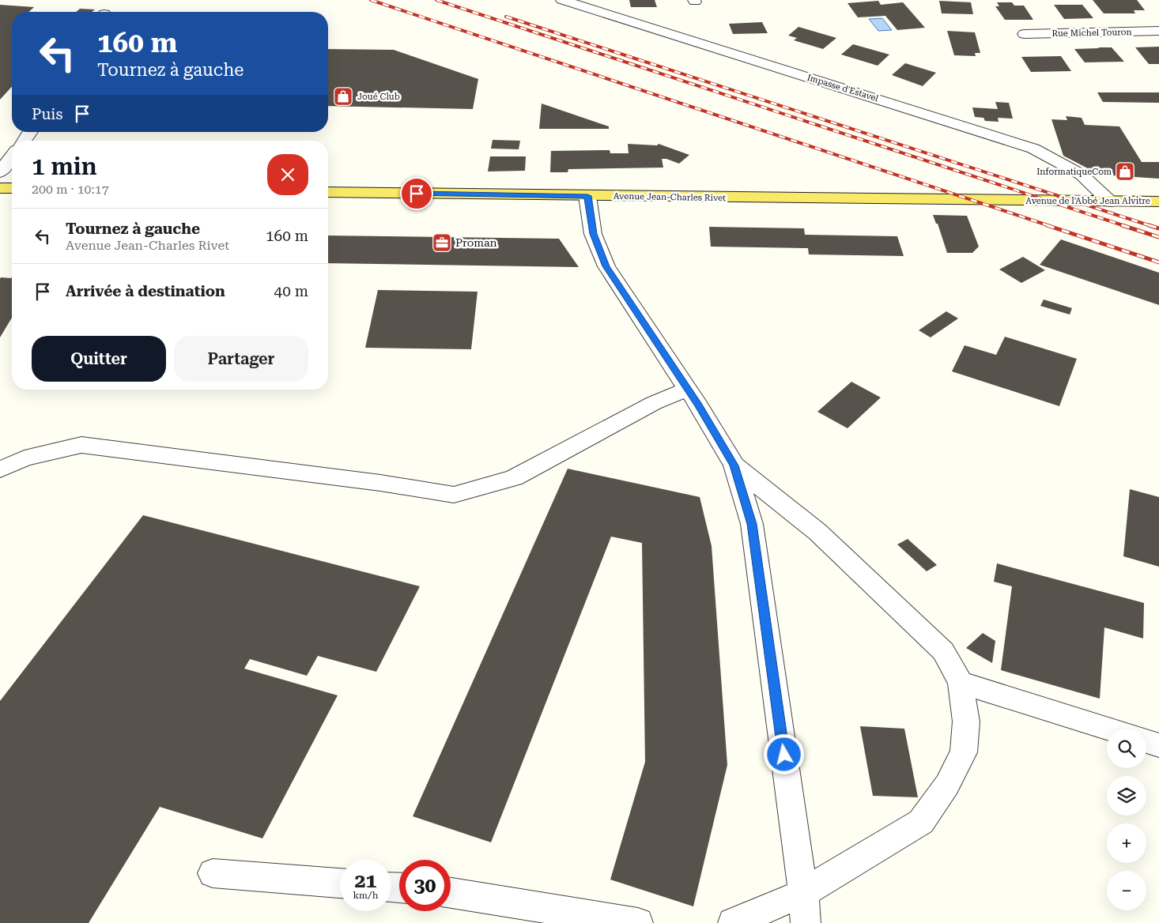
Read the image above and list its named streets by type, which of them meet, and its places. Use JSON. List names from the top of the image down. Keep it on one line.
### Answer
{"streets":{"main road":["Avenue Jean-Charles Rivet","Avenue de l'Abbé Jean Alvitre"],"street":["Rue Michel Touron","Impasse d'Estavel"]},"crossings":[["Impasse d'Estavel","Avenue de l'Abbé Jean Alvitre"],["Avenue Jean-Charles Rivet","Avenue de l'Abbé Jean Alvitre"]],"places":{"shop":["Joué Club","InformatiqueCom"],"office":["Proman"]},"page":{"turn":["160 m","Tournez à gauche"],"then":"Puis","heading":["1 min","200 m · 10:17"],"list":[{"name":"Tournez à gauche","note":"Avenue Jean-Charles Rivet","value":"160 m"},{"name":"Arrivée à destination","value":"40 m"}],"buttons":["Quitter","Partager"],"map_buttons":["+","−"],"speed":"21 km/h","limit":"30"}}
